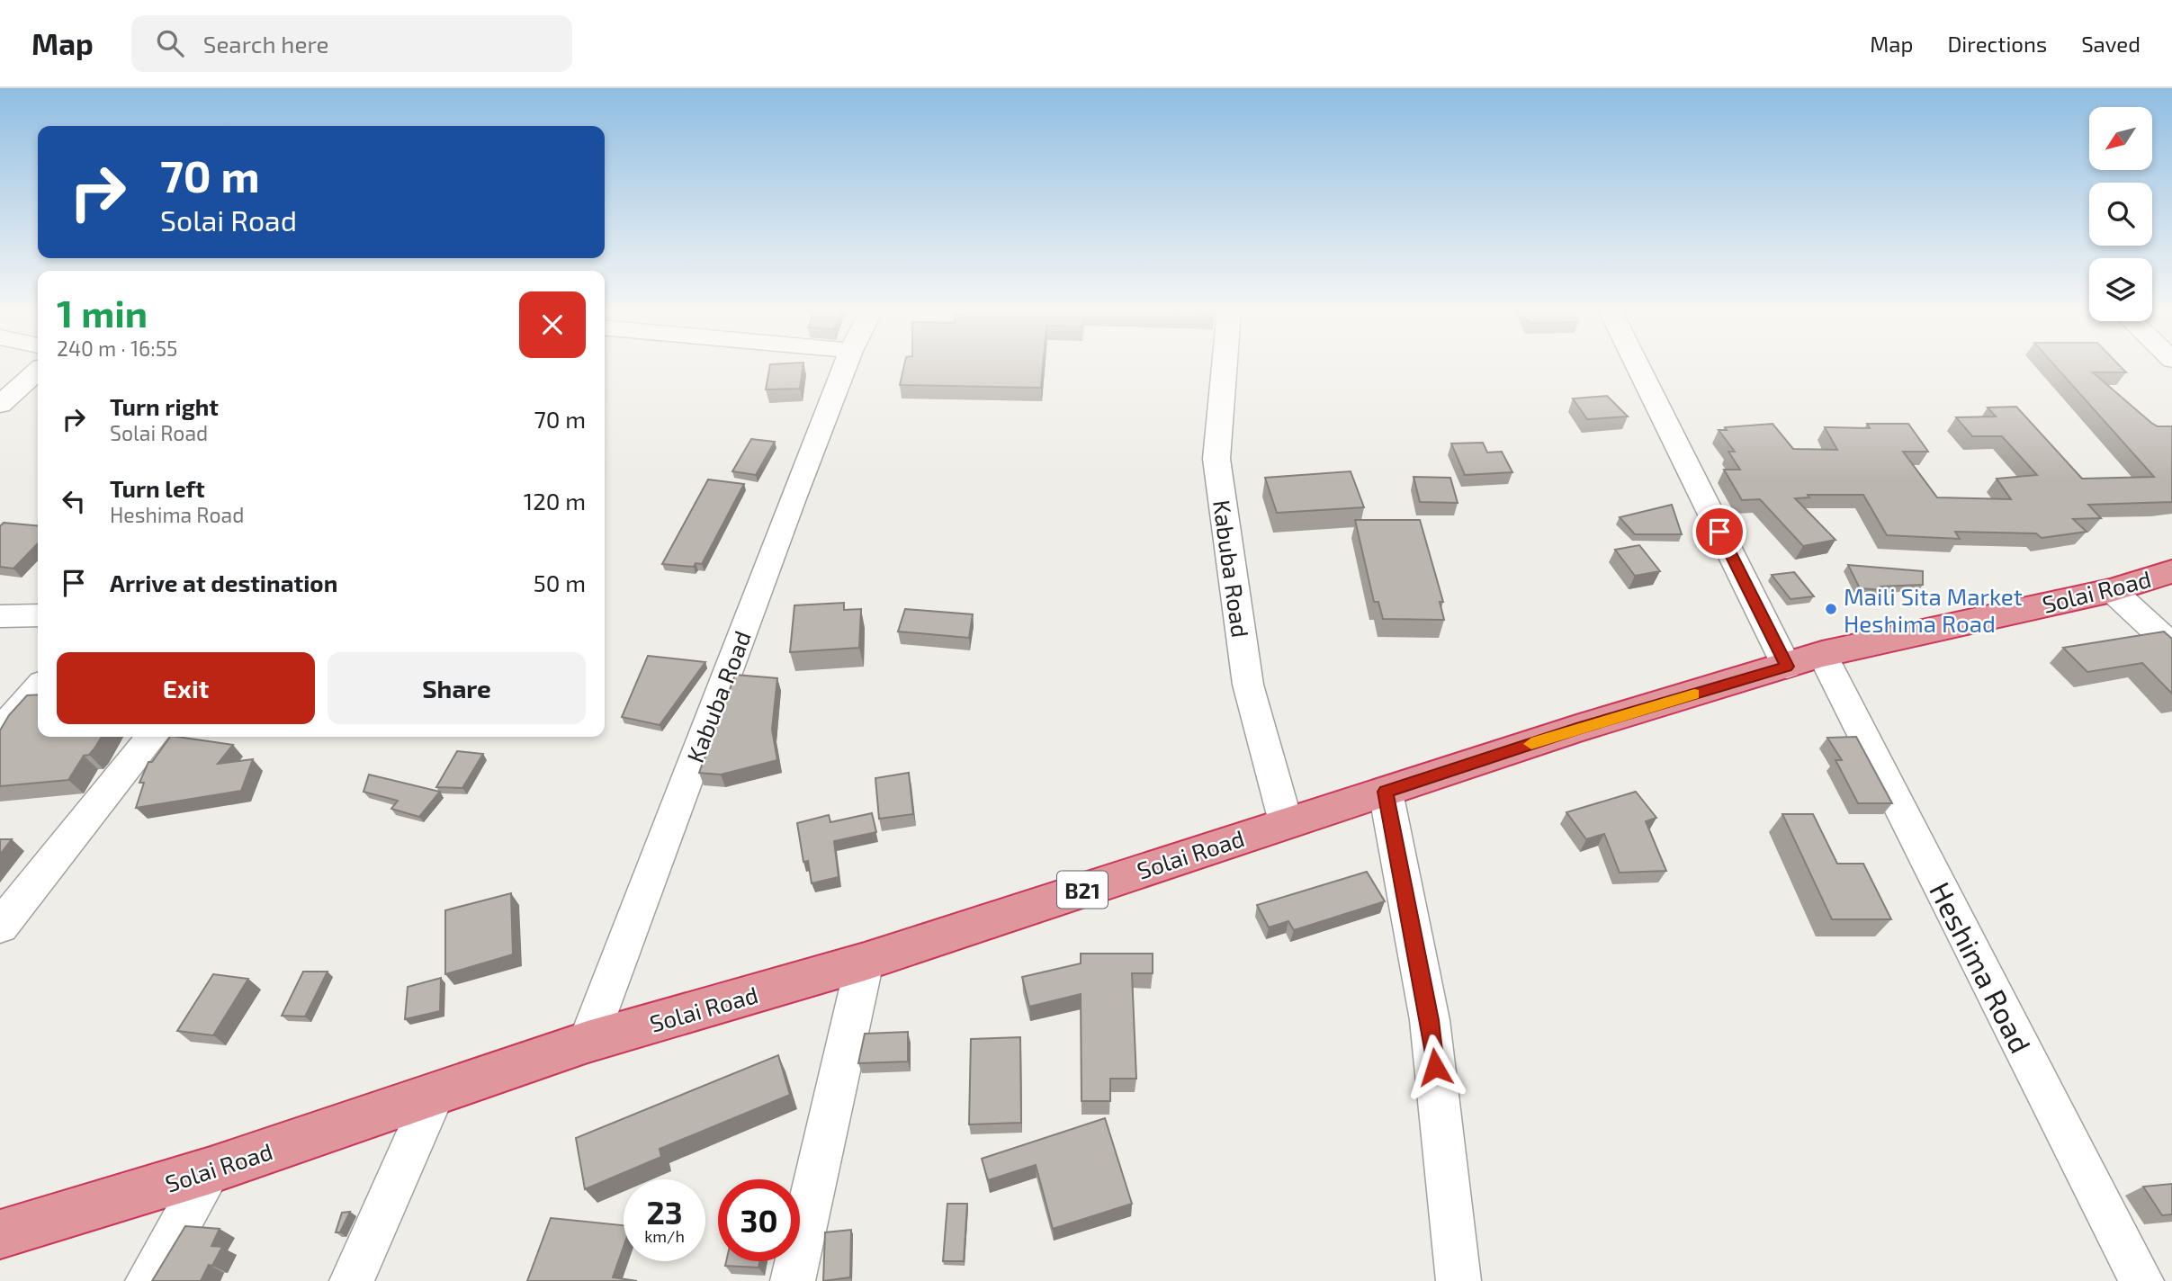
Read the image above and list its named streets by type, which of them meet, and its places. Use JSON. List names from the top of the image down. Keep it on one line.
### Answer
{"streets":{"highway":["Solai Road","B21"],"street":["Kabuba Road","Heshima Road"]},"crossings":[["Kabuba Road","Solai Road"],["Solai Road","Heshima Road"]],"places":["Maili Sita Market Heshima Road"],"north":"bottom left","page":{"header":"Map","search":"Search here","nav":["Map","Directions","Saved"],"turn":["70 m","Solai Road"],"heading":["1 min","240 m · 16:55"],"list":[{"name":"Turn right","note":"Solai Road","value":"70 m"},{"name":"Turn left","note":"Heshima Road","value":"120 m"},{"name":"Arrive at destination","value":"50 m"}],"buttons":["Exit","Share"],"speed":"23 km/h","limit":"30"}}
